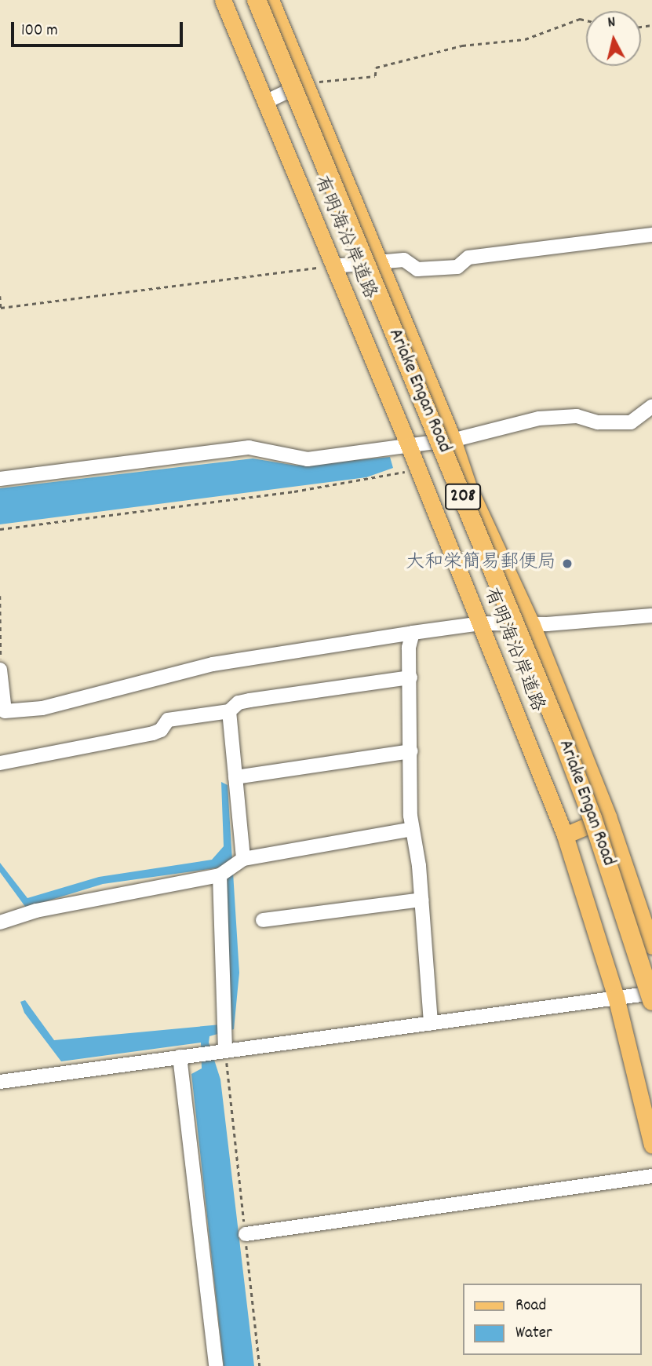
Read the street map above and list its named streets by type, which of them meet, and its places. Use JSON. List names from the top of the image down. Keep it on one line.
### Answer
{"streets":{"highway":["Ariake Engan Road","208"],"main road":["有明海沿岸道路"]},"places":["大和栄簡易郵便局"],"legend":["Road","Water"],"scale_bar":"100 m","north":"top"}
